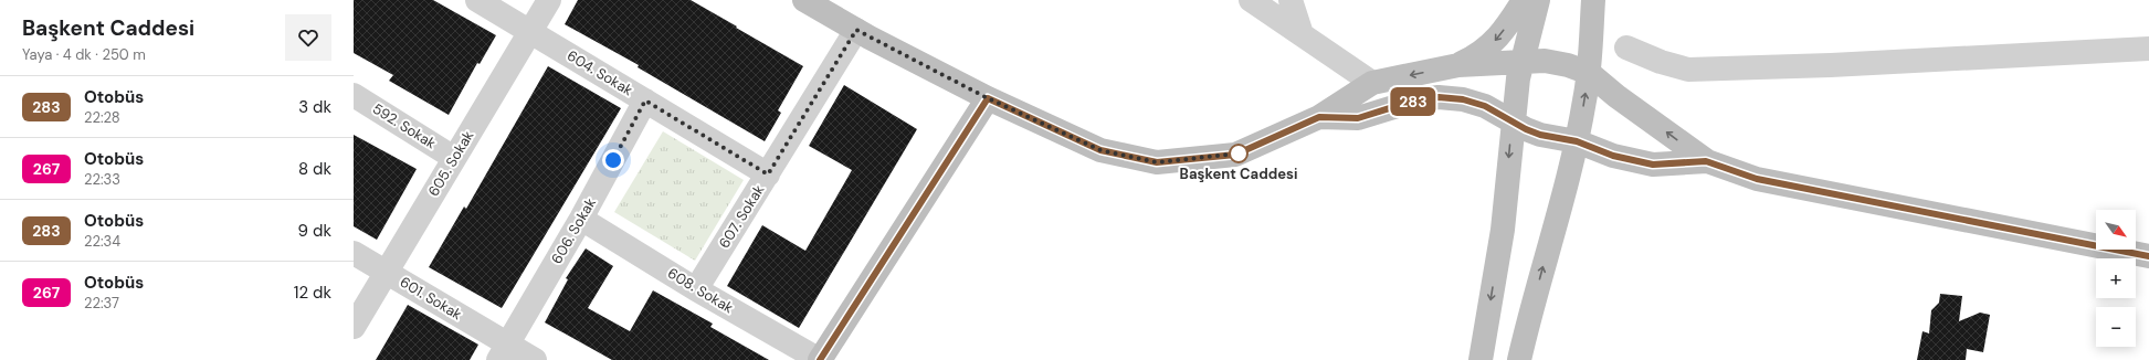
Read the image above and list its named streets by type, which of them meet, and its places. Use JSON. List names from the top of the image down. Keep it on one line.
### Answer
{"streets":{"street":["604. Sokak","592. Sokak","605. Sokak","607. Sokak","606. Sokak","608. Sokak","601. Sokak"]},"crossings":[["604. Sokak","605. Sokak"],["604. Sokak","607. Sokak"],["604. Sokak","606. Sokak"],["592. Sokak","605. Sokak"],["605. Sokak","601. Sokak"],["607. Sokak","608. Sokak"],["606. Sokak","608. Sokak"],["606. Sokak","601. Sokak"]],"places":["Başkent Caddesi"],"lines":["bus line 283"],"north":"bottom right","page":{"heading":["Başkent Caddesi","Yaya · 4 dk · 250 m"],"on_map":"283","list":[{"mark":"283","name":"Otobüs","note":"22:28","value":"3 dk"},{"mark":"267","name":"Otobüs","note":"22:33","value":"8 dk"},{"mark":"283","name":"Otobüs","note":"22:34","value":"9 dk"},{"mark":"267","name":"Otobüs","note":"22:37","value":"12 dk"}],"map_buttons":["+","−"]}}
